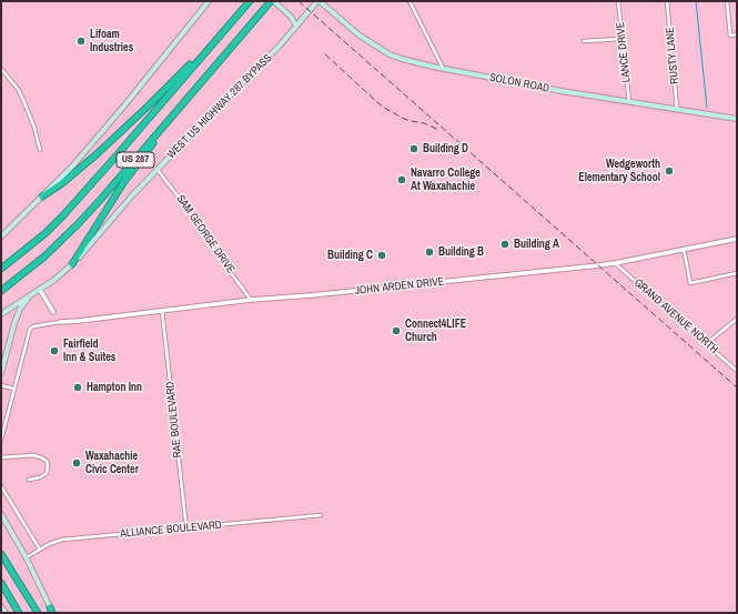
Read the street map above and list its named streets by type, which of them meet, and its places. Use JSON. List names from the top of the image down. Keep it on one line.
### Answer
{"streets":{"highway":["US 287"],"main road":["SOLON ROAD","WEST US HIGHWAY 287 BYPASS"],"street":["LANCE DRIVE","RUSTY LANE","SAM GEORGE DRIVE","JOHN ARDEN DRIVE","GRAND AVENUE NORTH","RAE BOULEVARD","ALLIANCE BOULEVARD"]},"crossings":[["LANCE DRIVE","SOLON ROAD"],["RUSTY LANE","SOLON ROAD"],["SOLON ROAD","WEST US HIGHWAY 287 BYPASS"],["WEST US HIGHWAY 287 BYPASS","SAM GEORGE DRIVE"],["SAM GEORGE DRIVE","JOHN ARDEN DRIVE"],["JOHN ARDEN DRIVE","GRAND AVENUE NORTH"],["JOHN ARDEN DRIVE","RAE BOULEVARD"],["RAE BOULEVARD","ALLIANCE BOULEVARD"]],"places":["Lifoam Industries","Building D","Wedgeworth Elementary School","Navarro College At Waxahachie","Building A","Building B","Building C","Connect4LIFE Church","Fairfield Inn & Suites","Hampton Inn","Waxahachie Civic Center"]}
